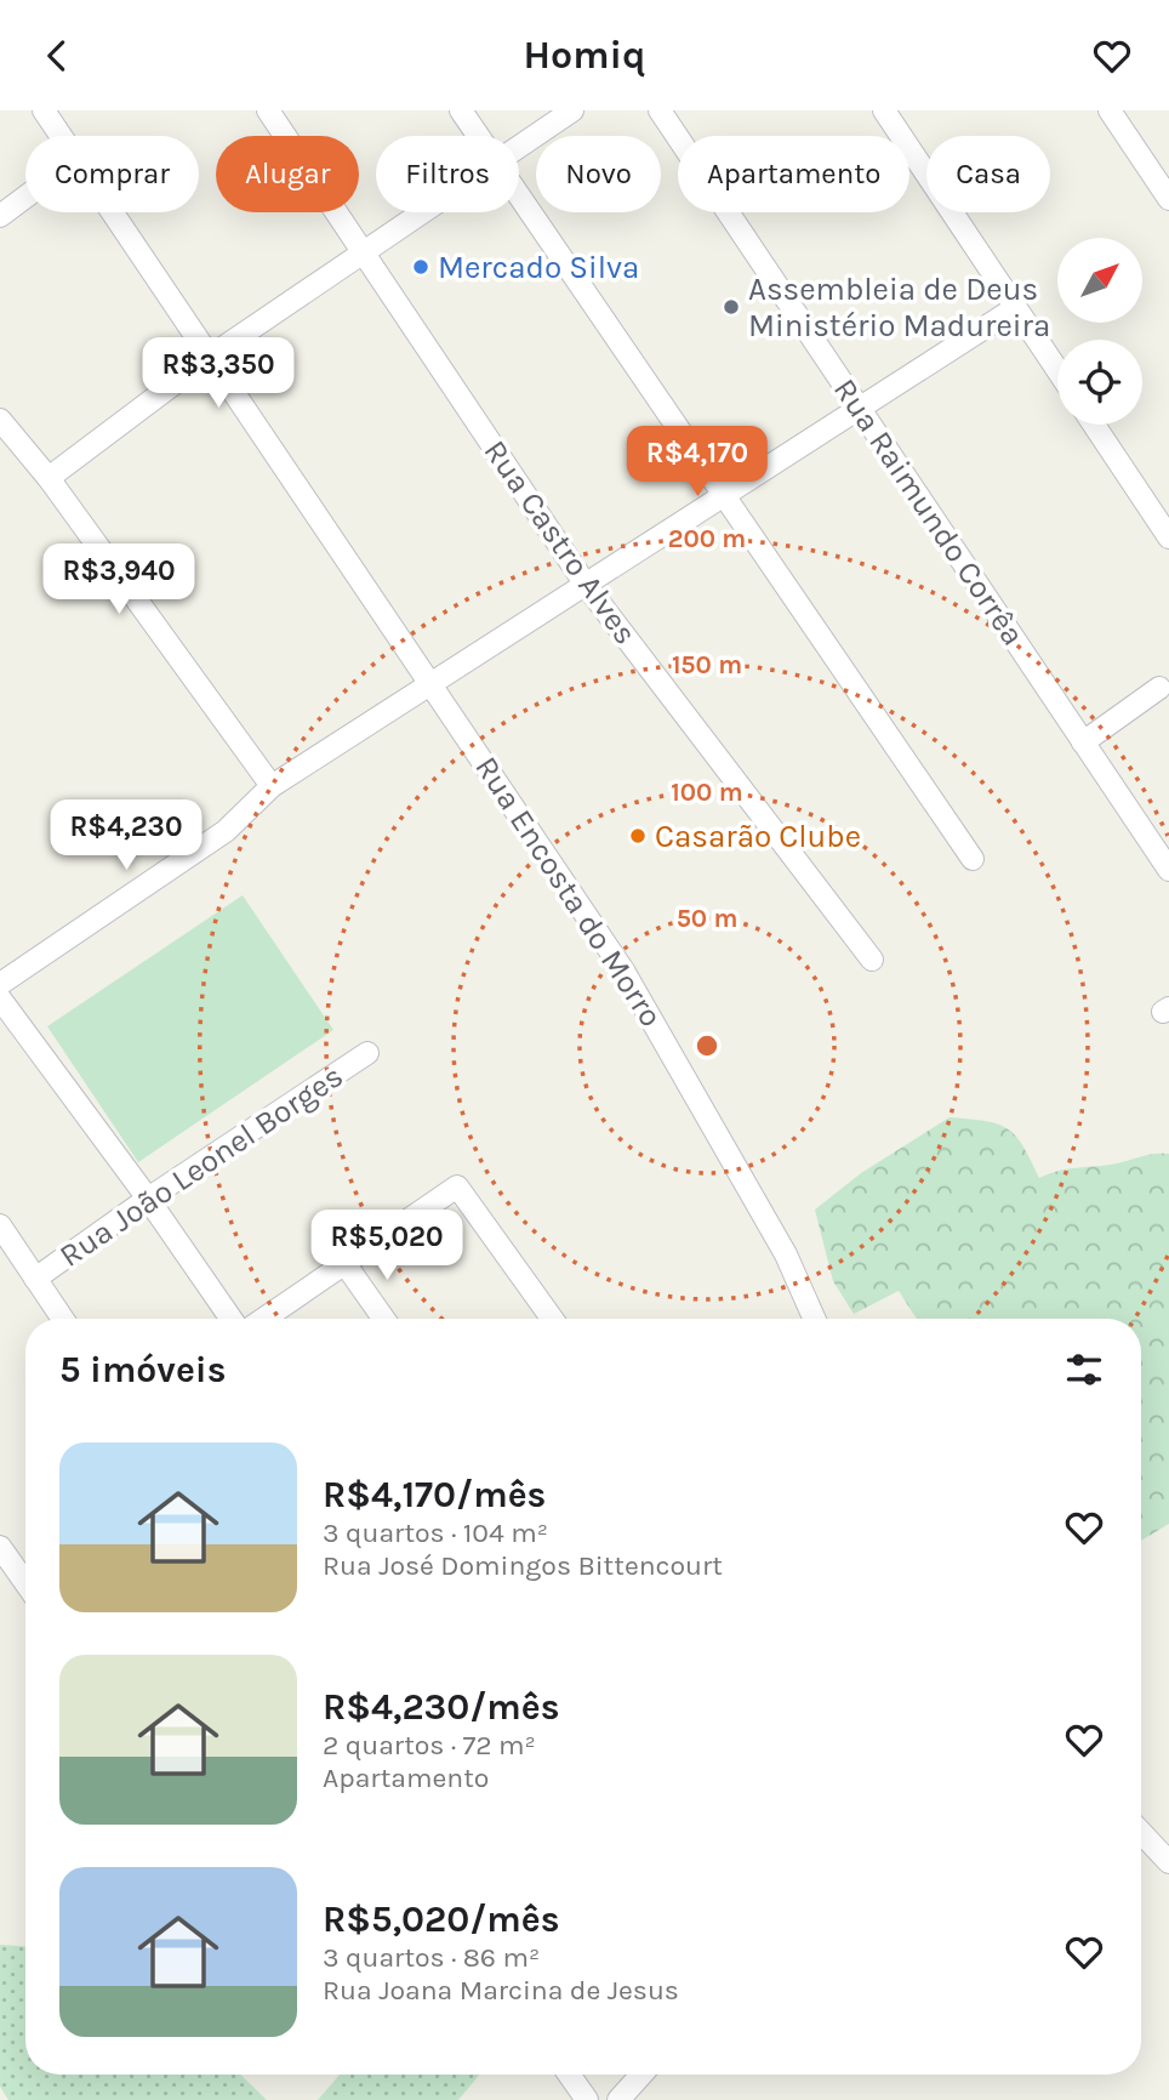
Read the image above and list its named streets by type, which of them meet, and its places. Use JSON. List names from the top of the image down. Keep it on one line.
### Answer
{"streets":{"street":["Rua Raimundo Corrêa","Rua Castro Alves","Rua Encosta do Morro","Rua João Leonel Borges"]},"places":["Mercado Silva","Assembleia de Deus Ministério Madureira","Casarão Clube"],"north":"top right","page":{"header":"Homiq","chip":["Comprar","Alugar","Filtros","Novo","Apartamento","Casa"],"price":["R$3,350","R$4,170","R$3,940","R$4,230","R$5,020"],"heading":"5 imóveis","list":[{"name":"R$4,170/mês","note":"3 quartos · 104 m² · Rua José Domingos Bittencourt"},{"name":"R$4,230/mês","note":"2 quartos · 72 m² · Apartamento"},{"name":"R$5,020/mês","note":"3 quartos · 86 m² · Rua Joana Marcina de Jesus"}]},"rings":["200 m","150 m","100 m","50 m"]}
